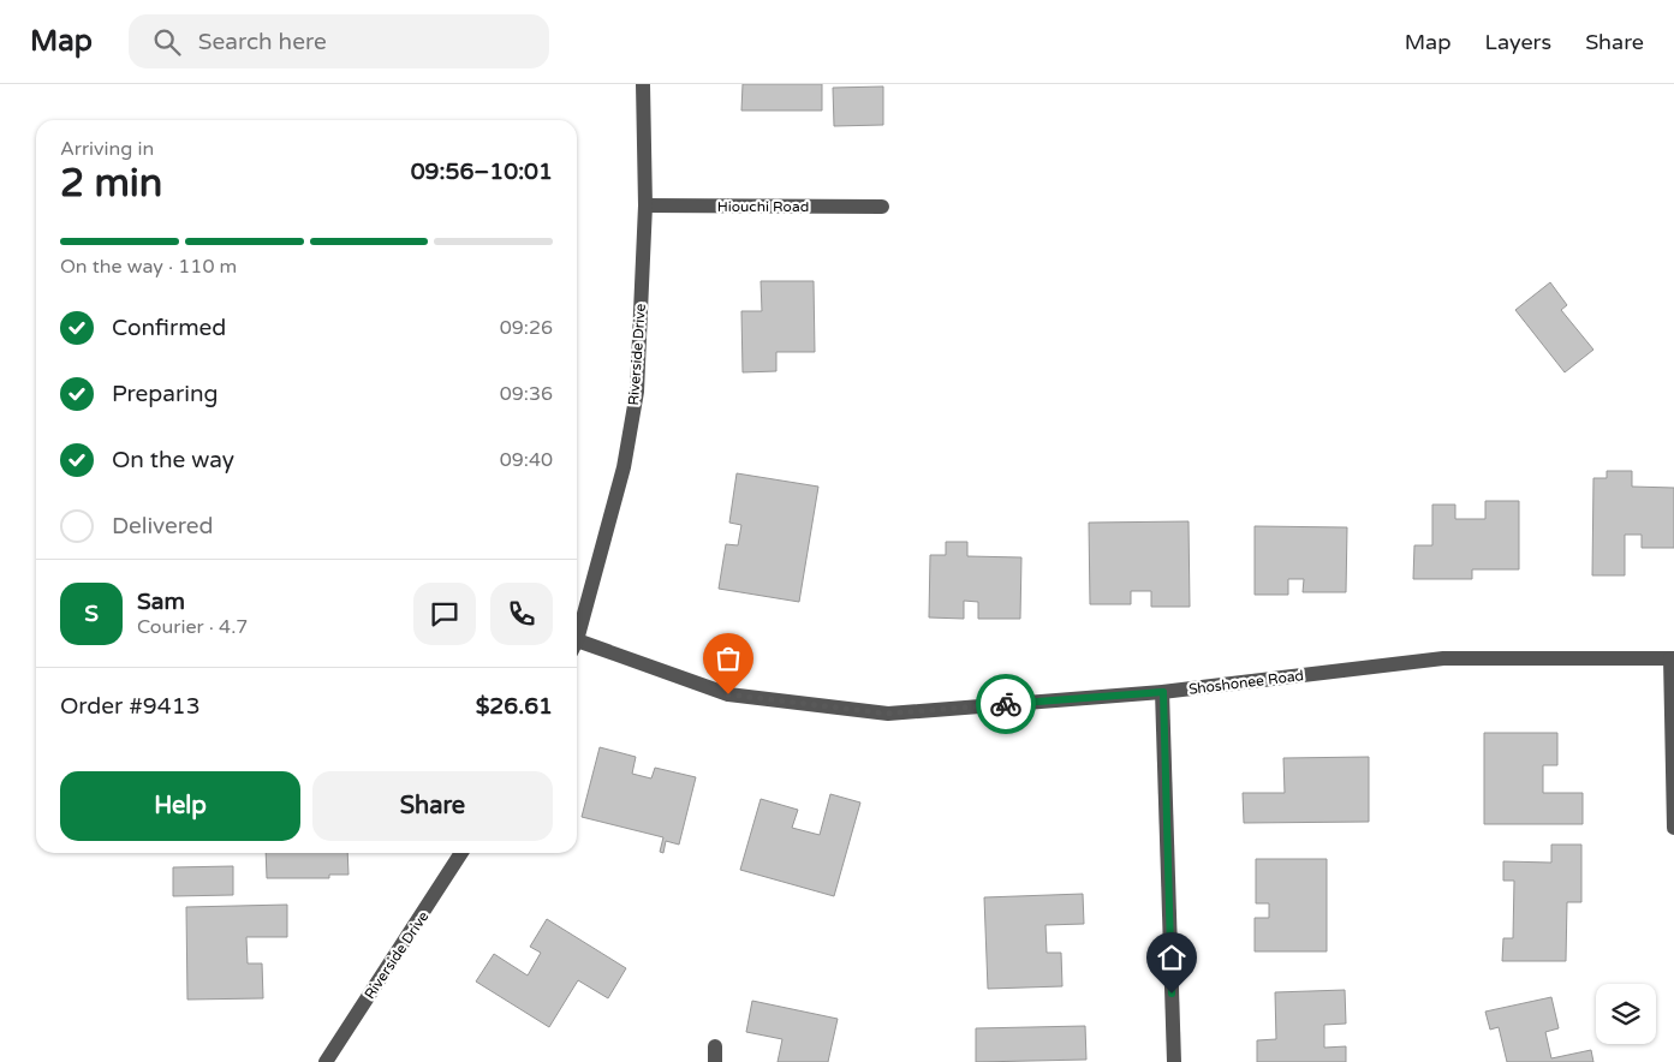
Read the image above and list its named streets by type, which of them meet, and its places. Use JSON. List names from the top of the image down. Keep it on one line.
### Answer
{"streets":{"street":["Hiouchi Road","Riverside Drive","Shoshonee Road"]},"crossings":[["Hiouchi Road","Riverside Drive"]],"page":{"header":"Map","search":"Search here","nav":["Map","Layers","Share"],"heading":["2 min","Arriving in","09:56–10:01"],"panel":["Sam","Courier · 4.7","Order #9413","$26.61"],"bar":"On the way · 110 m","list":[["Confirmed","09:26"],["Preparing","09:36"],["On the way","09:40"],"Delivered"],"round":"S","buttons":["Help","Share"]}}
